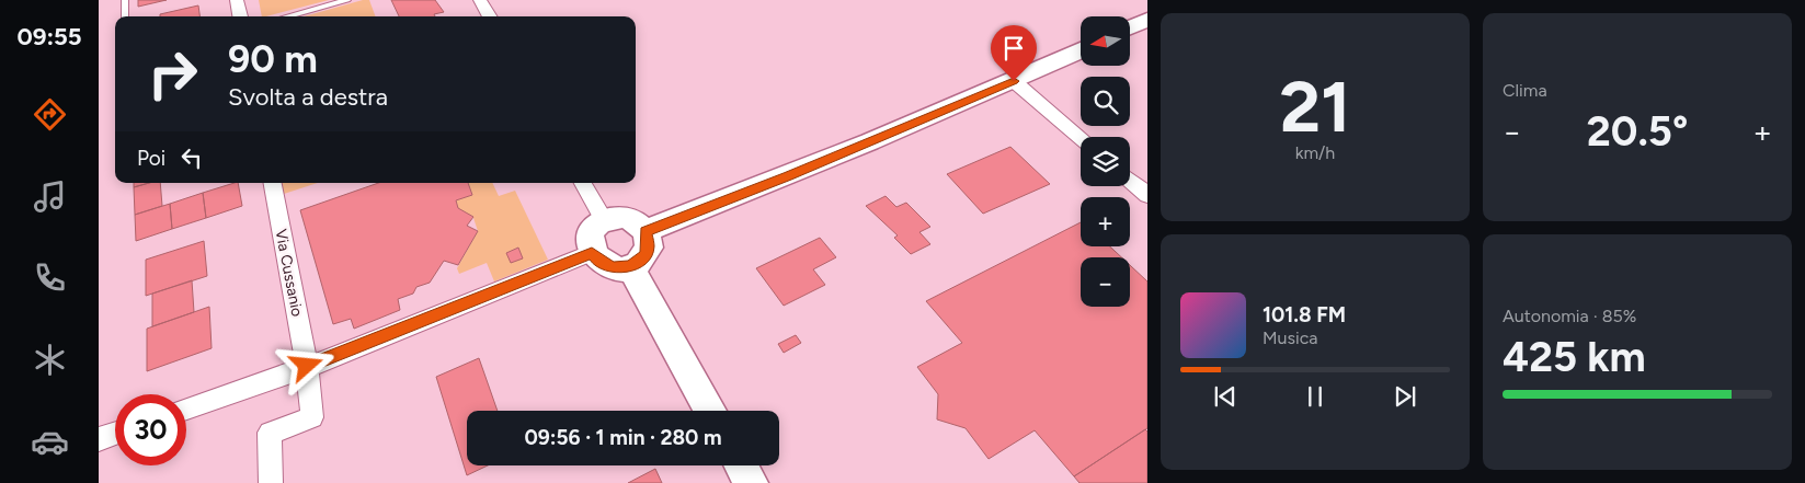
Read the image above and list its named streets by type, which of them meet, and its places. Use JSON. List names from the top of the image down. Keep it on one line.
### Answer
{"streets":{"street":["Via Cussanio"]},"north":"left","page":{"tabs":"09:55","tile":[["21","km/h"],"Clima",["Autonomia · 85%","425 km"]],"map_buttons":["+","−"],"turn":["90 m","Svolta a destra"],"heat":["−","20.5°","+"],"then":"Poi","song":["101.8 FM","Musica"],"limit":"30","trip":"09:56 · 1 min · 280 m"}}
